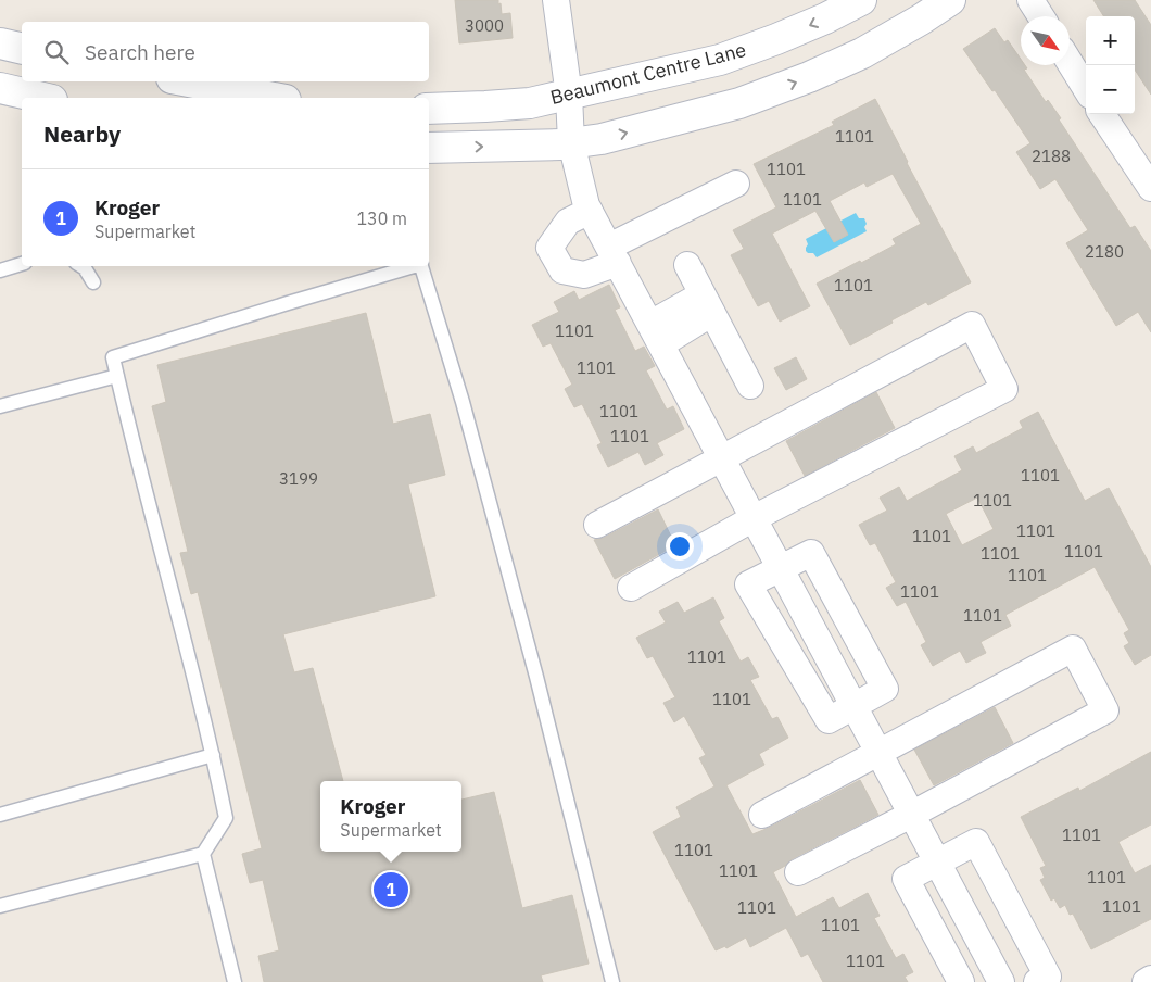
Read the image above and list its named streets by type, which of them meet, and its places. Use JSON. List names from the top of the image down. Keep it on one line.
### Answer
{"streets":{"street":["Beaumont Centre Lane"]},"house_numbers":["3000","1101","2188","1101","1101","2180","1101","1101","1101","1101","1101","1101","3199","1101","1101","1101","1101","1101","1101","1101","1101","1101","1101","1101","1101","1101","1101","1101","1101","1101","1101"],"north":"bottom right","page":{"map_buttons":["+","−"],"search":"Search here","heading":"Nearby","list":[{"mark":"1","name":"Kroger","note":"Supermarket","value":"130 m"}],"popup":["Kroger","Supermarket"],"pins":"1"}}
